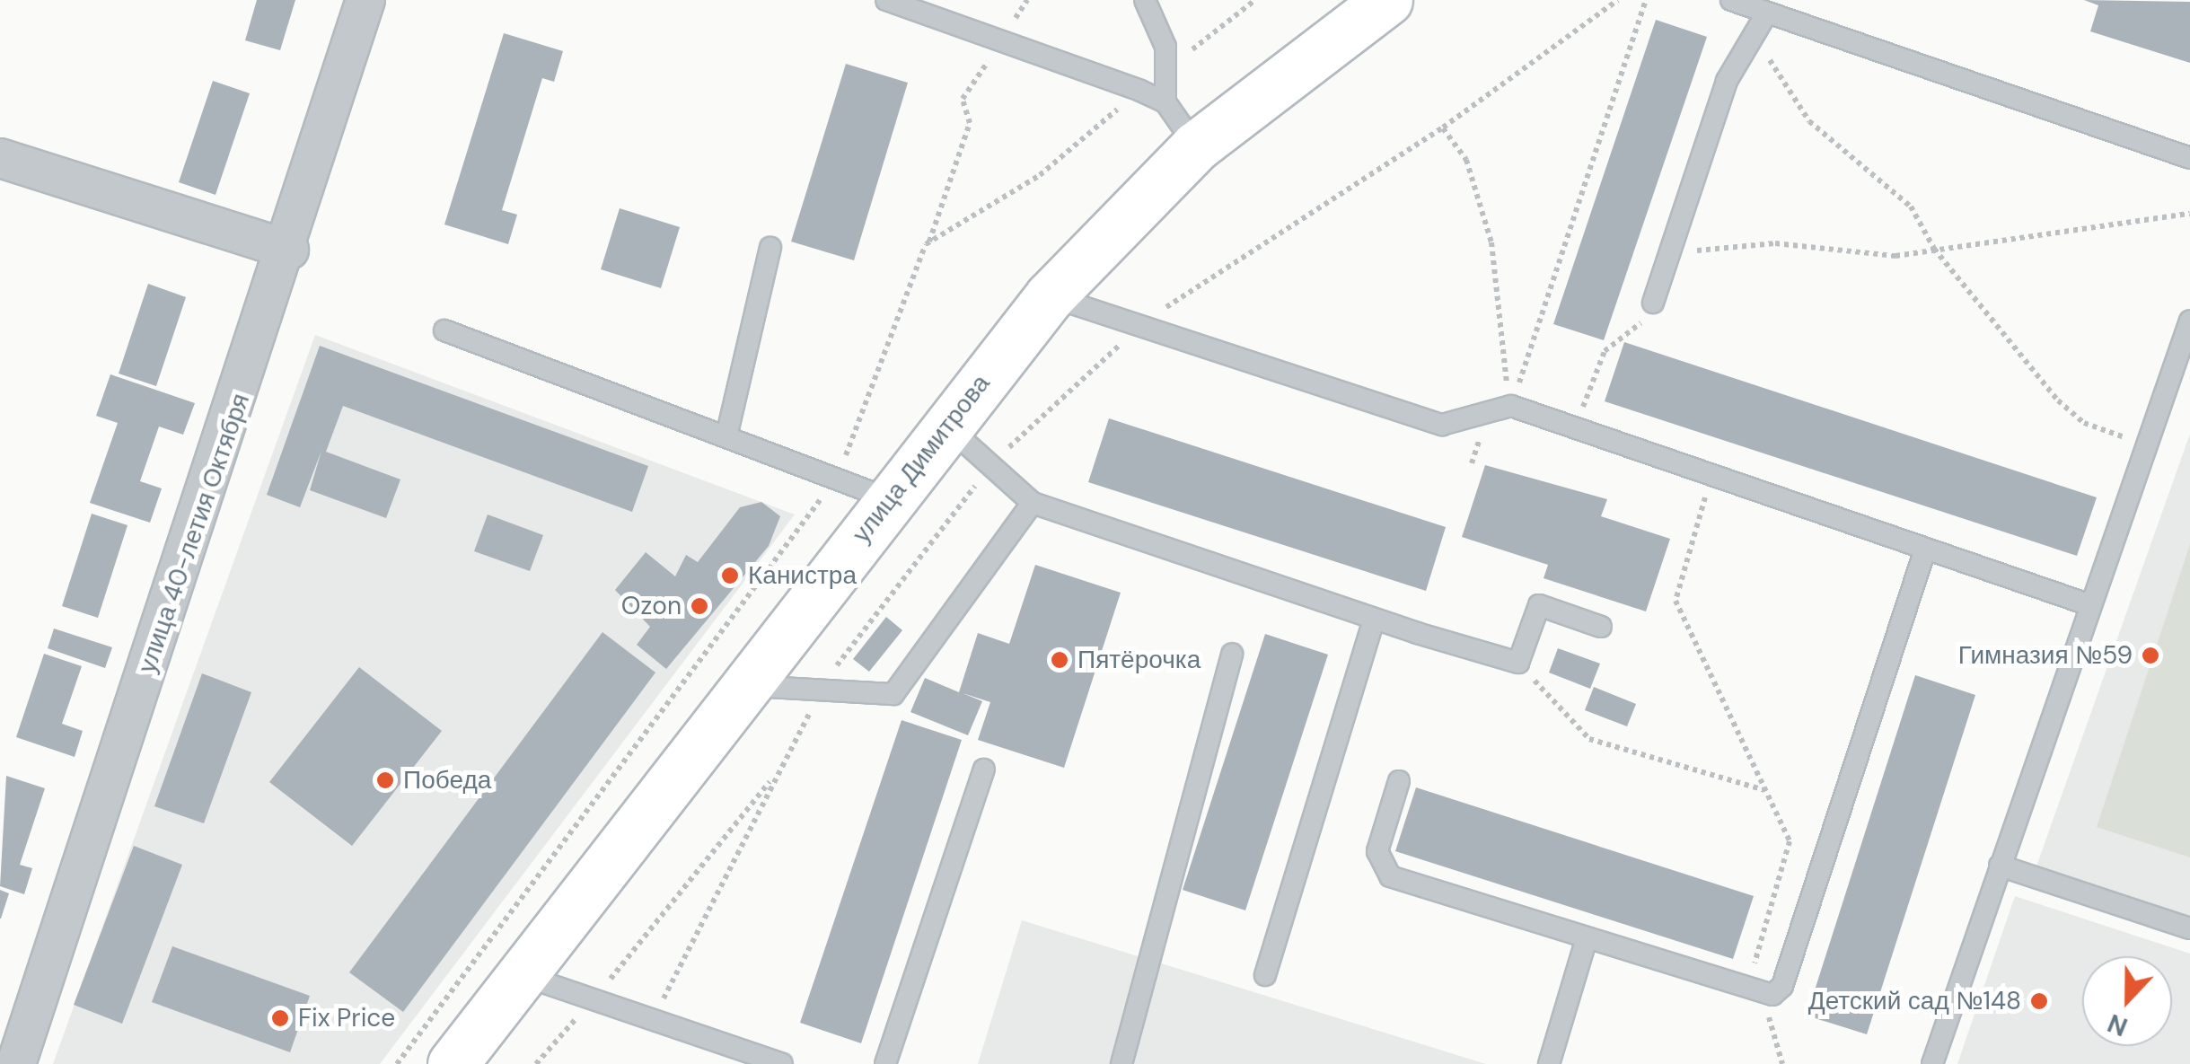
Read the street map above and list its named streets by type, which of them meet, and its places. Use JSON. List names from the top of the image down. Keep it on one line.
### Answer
{"streets":{"main road":["улица Димитрова"],"street":["улица 40-летия Октября"]},"places":["Канистра","Ozon","Гимназия №59","Пятёрочка","Победа","Детский сад №148","Fix Price"],"north":"bottom"}
